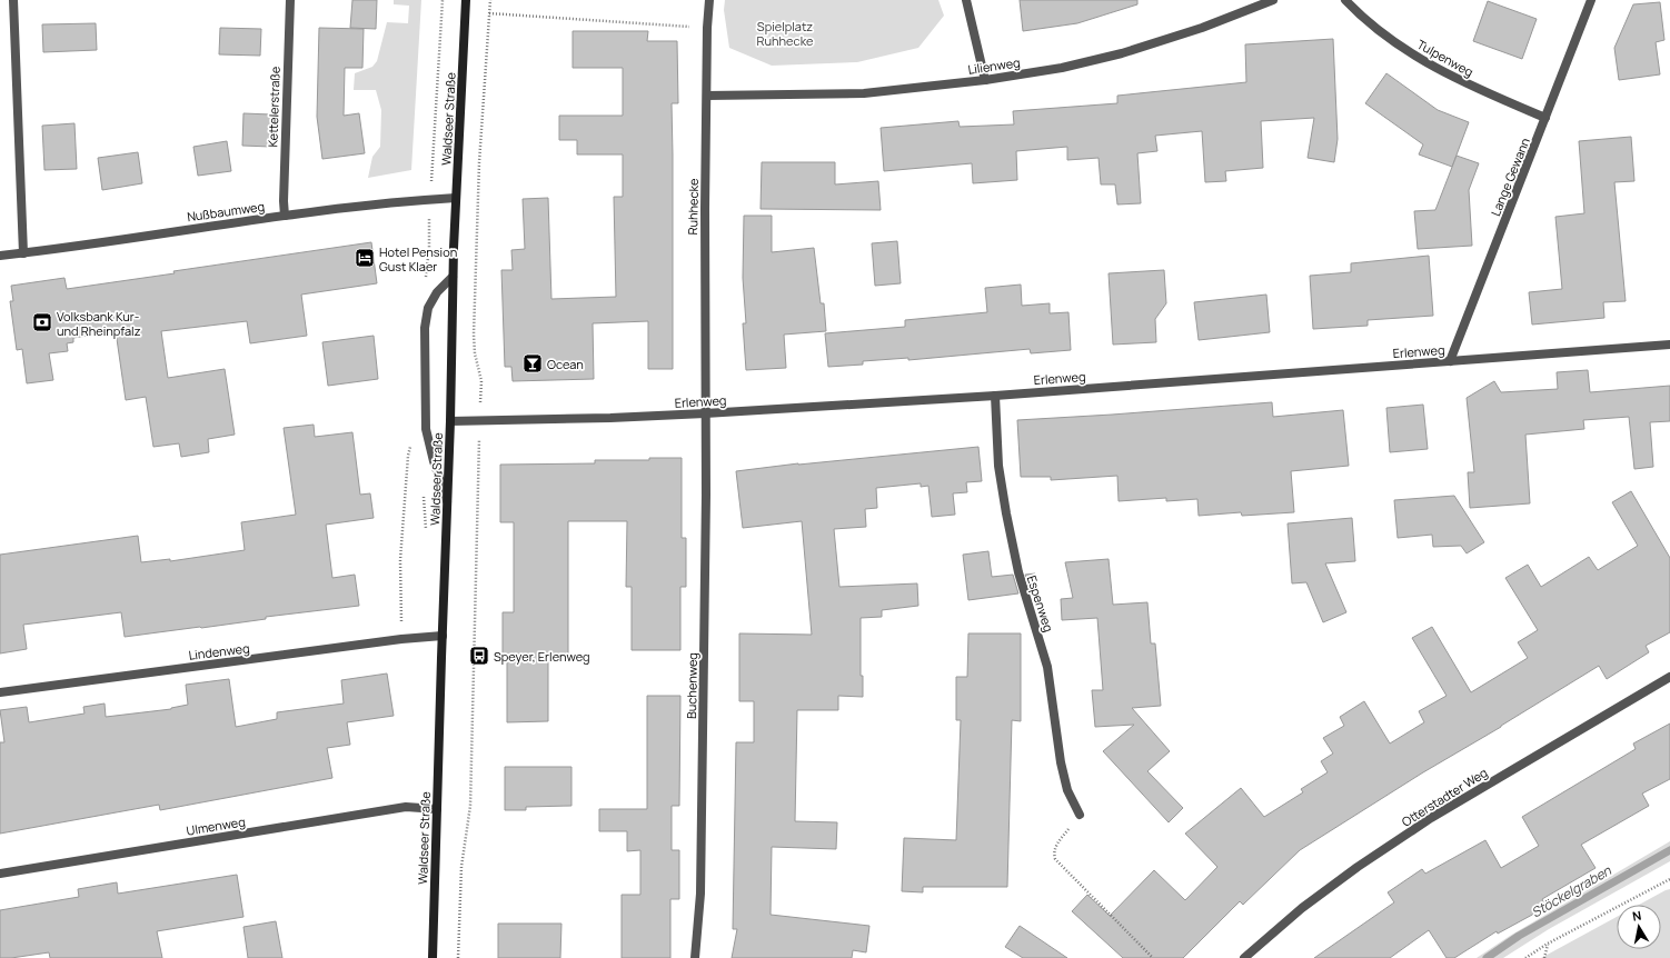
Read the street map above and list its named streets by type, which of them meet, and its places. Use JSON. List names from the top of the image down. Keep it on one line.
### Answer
{"streets":{"main road":["Waldseer Straße"],"street":["Tulpenweg","Lilienweg","Kettelerstraße","Lange Gewann","Ruhhecke","Nußbaumweg","Erlenweg","Espenweg","Lindenweg","Buchenweg","Otterstadter Weg","Ulmenweg"]},"crossings":[["Tulpenweg","Lange Gewann"],["Lilienweg","Ruhhecke"],["Kettelerstraße","Nußbaumweg"],["Waldseer Straße","Nußbaumweg"],["Waldseer Straße","Erlenweg"],["Waldseer Straße","Lindenweg"],["Waldseer Straße","Ulmenweg"],["Lange Gewann","Erlenweg"],["Ruhhecke","Erlenweg"],["Ruhhecke","Buchenweg"],["Erlenweg","Espenweg"],["Erlenweg","Buchenweg"]],"water":["Stöckelgraben"],"parks":["Spielplatz Ruhhecke"],"places":{"hotel":["Hotel Pension Gust Klaer"],"bank":["Volksbank Kur- und Rheinpfalz"],"bar":["Ocean"],"bus stop":["Speyer, Erlenweg"]},"north":"top"}
